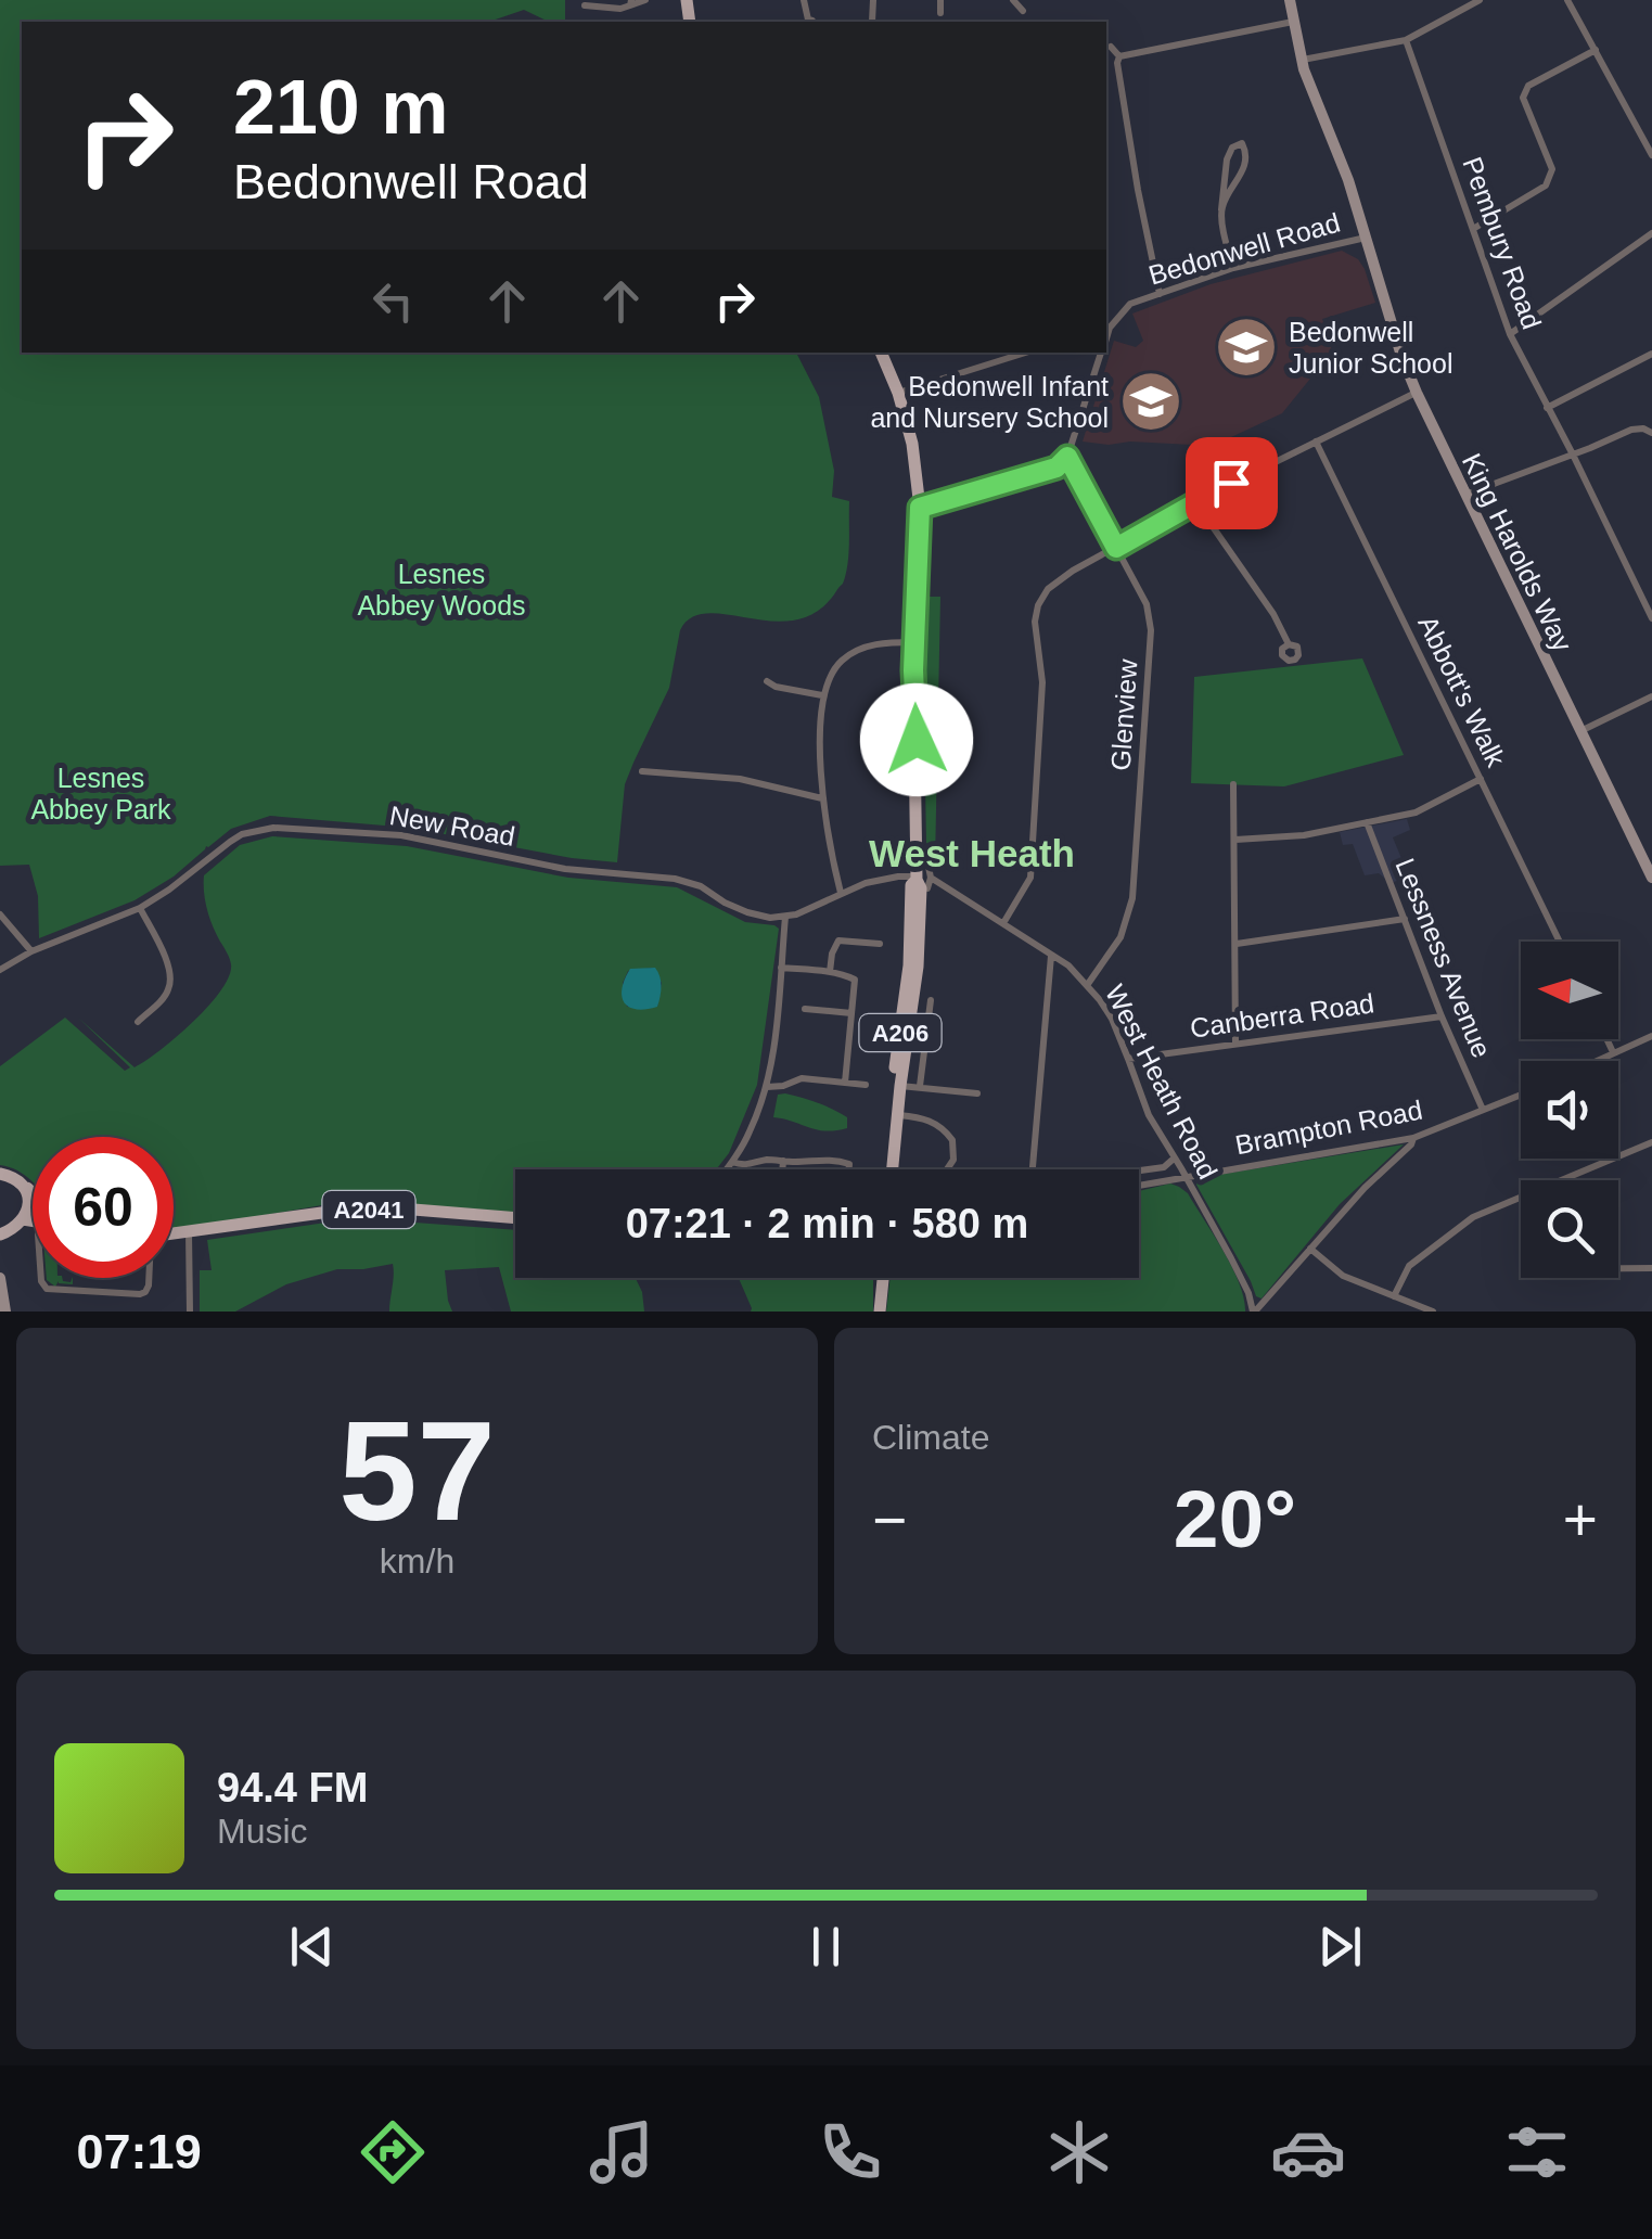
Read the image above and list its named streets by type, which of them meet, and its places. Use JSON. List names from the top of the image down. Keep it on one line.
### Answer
{"streets":{"main road":["A206","A2041"],"street":["Pembury Road","Bedonwell Road","King Harolds Way","Abbott's Walk","Glenview","New Road","Lessness Avenue","Canberra Road","West Heath Road","Brampton Road"]},"crossings":[["Bedonwell Road","King Harolds Way"],["Bedonwell Road","Glenview"],["Glenview","West Heath Road"],["Lessness Avenue","Canberra Road"],["Lessness Avenue","Brampton Road"],["Canberra Road","West Heath Road"],["A206","West Heath Road"],["West Heath Road","Brampton Road"]],"districts":["West Heath"],"parks":["Lesnes Abbey Woods","Lesnes Abbey Park"],"places":{"school or university":["Bedonwell Junior School","Bedonwell Infant and Nursery School"]},"north":"left","page":{"turn":["210 m","Bedonwell Road"],"limit":"60","trip":"07:21 · 2 min · 580 m","tile":[["57","km/h"],"Climate"],"heat":["−","20°","+"],"song":["94.4 FM","Music"],"tabs":"07:19"}}
